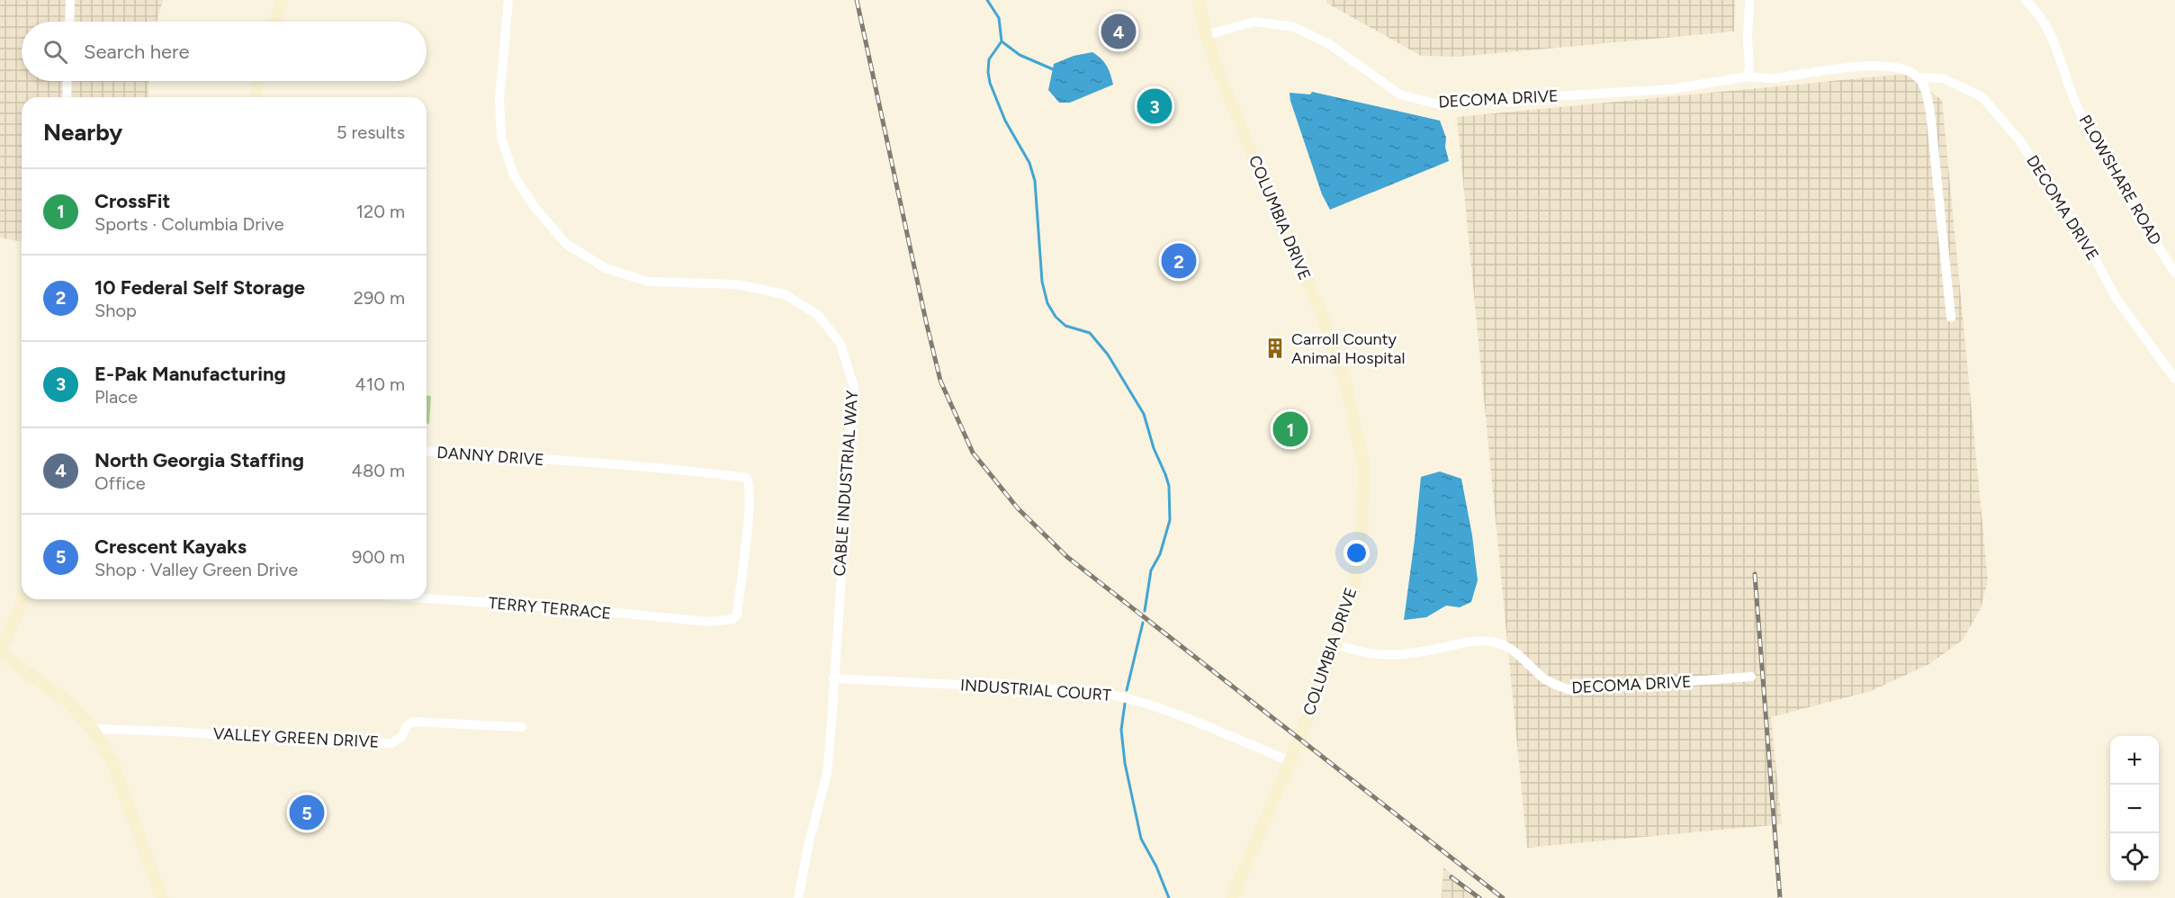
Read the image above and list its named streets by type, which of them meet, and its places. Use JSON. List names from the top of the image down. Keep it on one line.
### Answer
{"streets":{"main road":["COLUMBIA DRIVE"],"street":["DECOMA DRIVE","PLOWSHARE ROAD","DANNY DRIVE","CABLE INDUSTRIAL WAY","TERRY TERRACE","INDUSTRIAL COURT","VALLEY GREEN DRIVE"]},"crossings":[["DECOMA DRIVE","COLUMBIA DRIVE"],["COLUMBIA DRIVE","INDUSTRIAL COURT"],["DANNY DRIVE","TERRY TERRACE"],["CABLE INDUSTRIAL WAY","INDUSTRIAL COURT"]],"places":{"building":["Carroll County Animal Hospital"]},"page":{"pins":["4","3","2","1","5"],"search":"Search here","heading":["Nearby","5 results"],"list":[{"mark":"1","name":"CrossFit","note":"Sports · Columbia Drive","value":"120 m"},{"mark":"2","name":"10 Federal Self Storage","note":"Shop","value":"290 m"},{"mark":"3","name":"E-Pak Manufacturing","note":"Place","value":"410 m"},{"mark":"4","name":"North Georgia Staffing","note":"Office","value":"480 m"},{"mark":"5","name":"Crescent Kayaks","note":"Shop · Valley Green Drive","value":"900 m"}],"map_buttons":["+","−"]}}
